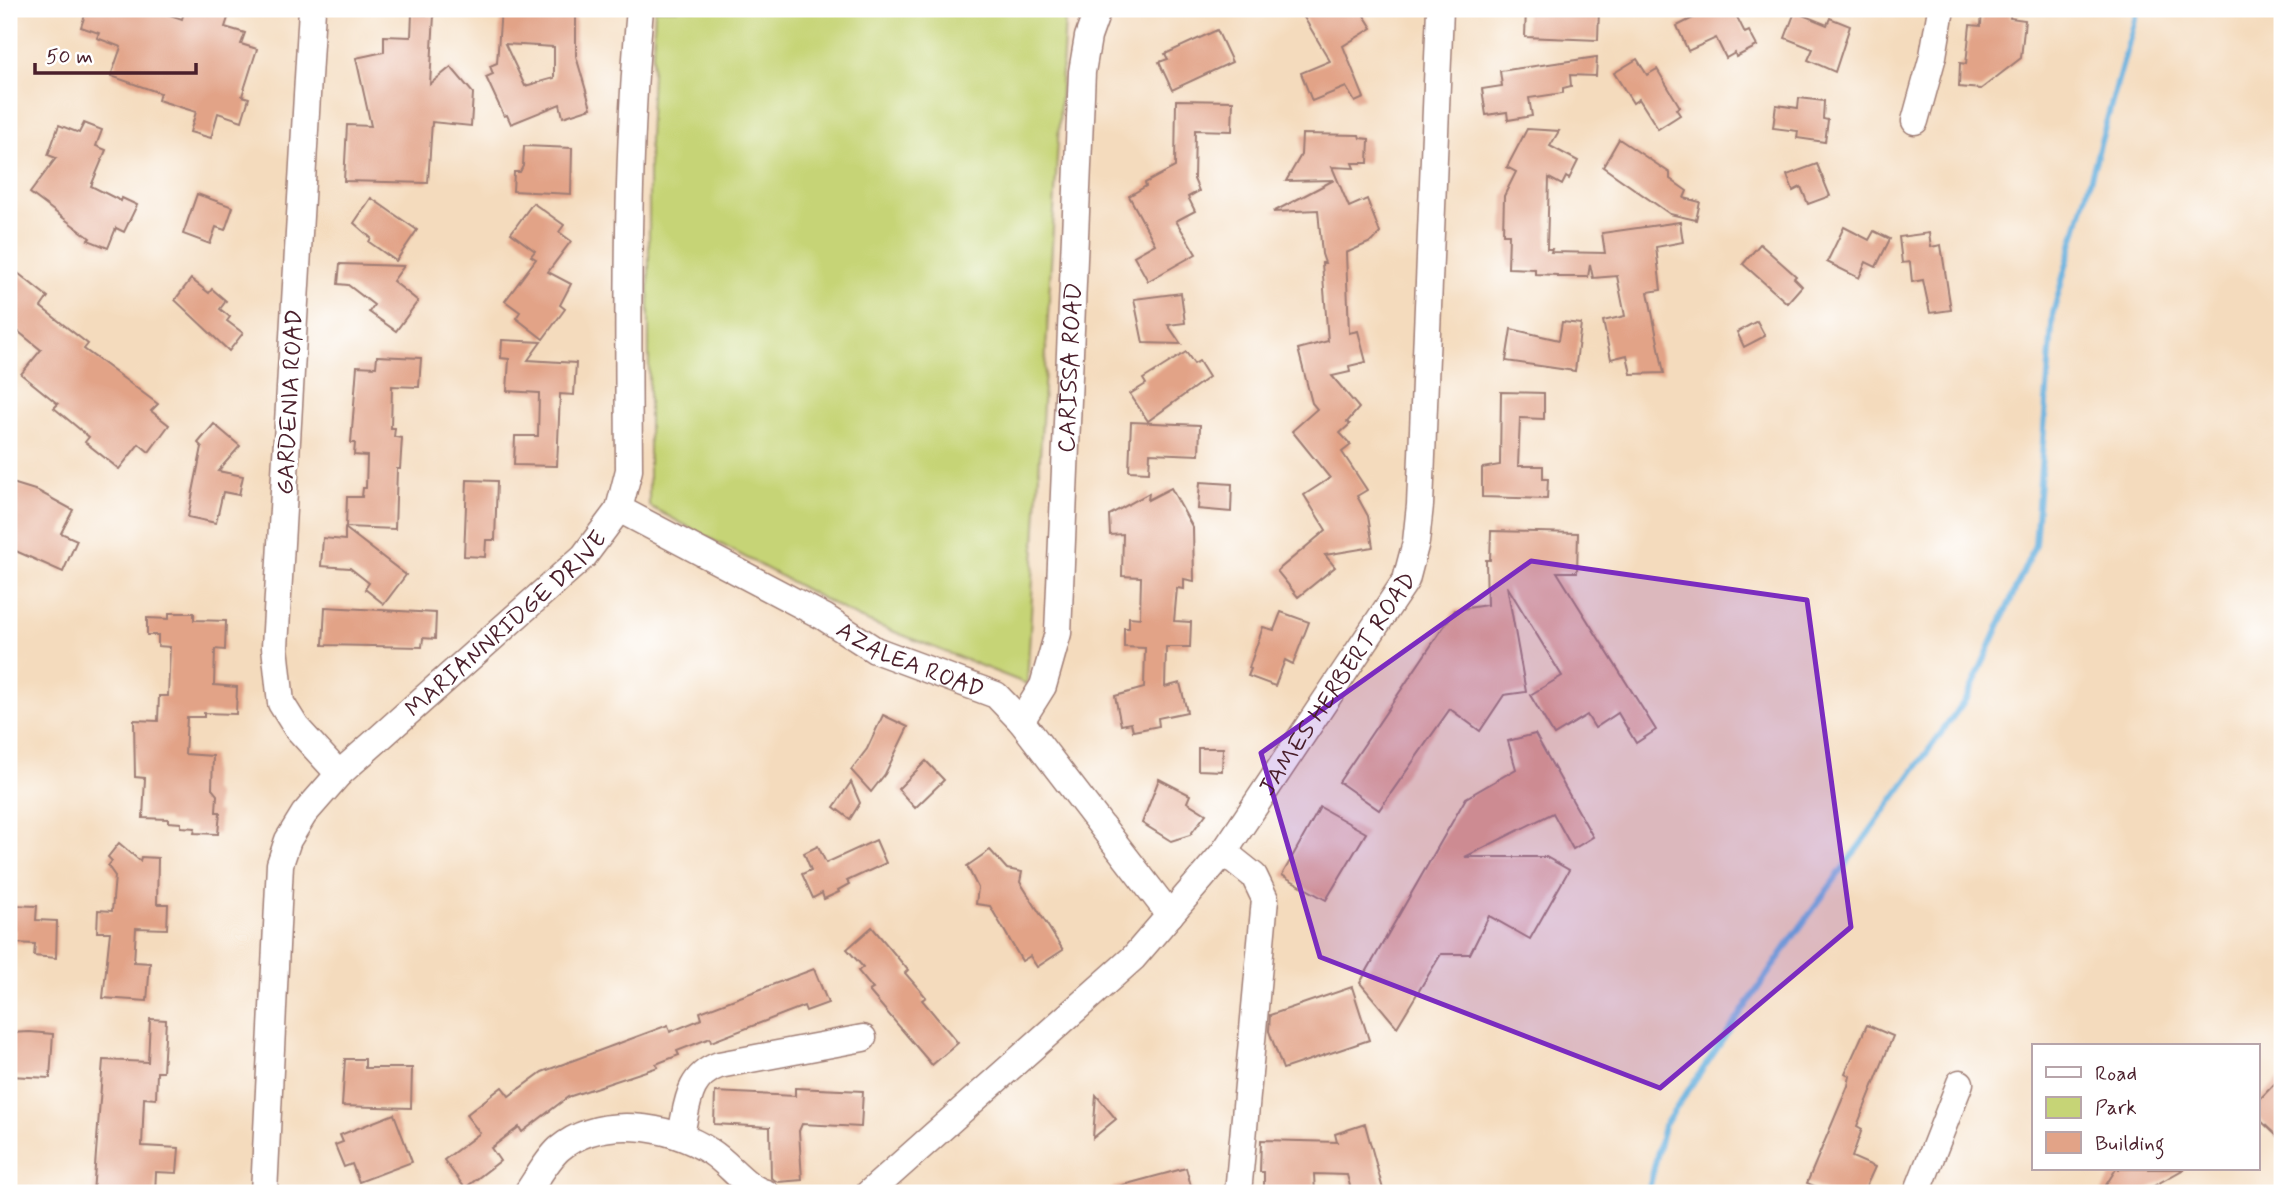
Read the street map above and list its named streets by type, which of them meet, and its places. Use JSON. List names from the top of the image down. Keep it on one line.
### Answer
{"streets":{"street":["CARISSA ROAD","GARDENIA ROAD","MARIANNRIDGE DRIVE","AZALEA ROAD","JAMES HERBERT ROAD"]},"crossings":[["CARISSA ROAD","AZALEA ROAD"],["GARDENIA ROAD","MARIANNRIDGE DRIVE"],["MARIANNRIDGE DRIVE","AZALEA ROAD"],["AZALEA ROAD","JAMES HERBERT ROAD"]],"legend":["Road","Park","Building"],"scale_bar":"50 m"}
